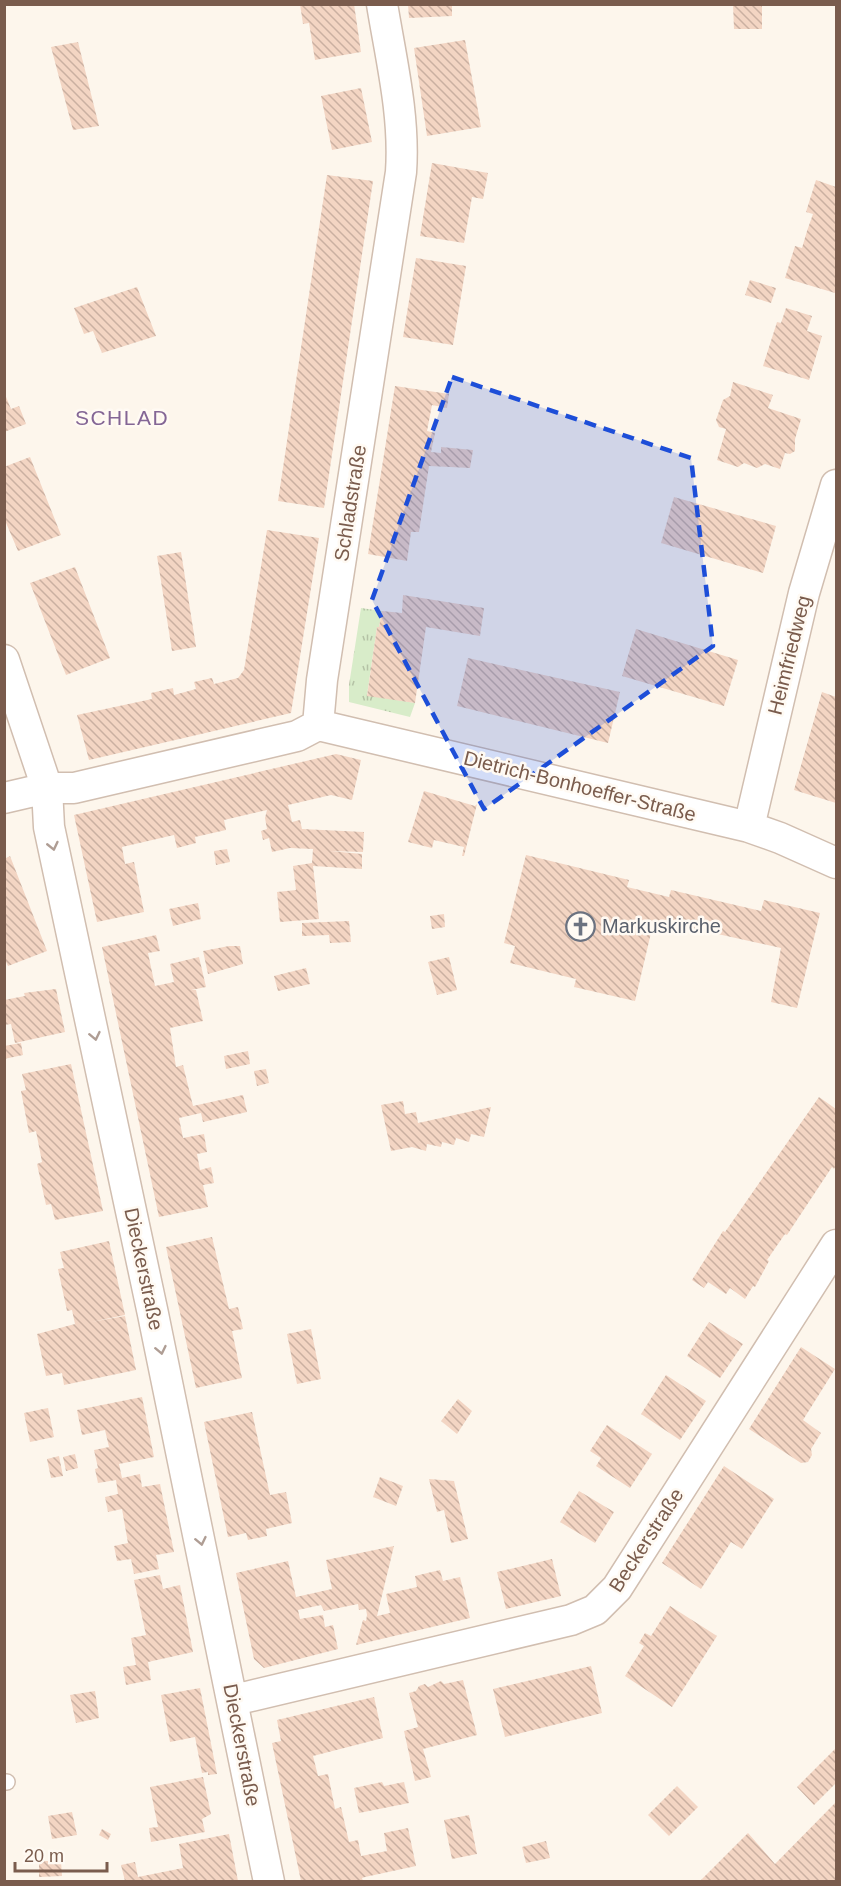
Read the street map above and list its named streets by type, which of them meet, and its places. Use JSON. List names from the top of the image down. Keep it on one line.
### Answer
{"streets":{"street":["Schladstraße","Heimfriedweg","Dietrich-Bonhoeffer-Straße","Dieckerstraße","Beckerstraße"]},"crossings":[["Schladstraße","Dietrich-Bonhoeffer-Straße"],["Heimfriedweg","Dietrich-Bonhoeffer-Straße"],["Dieckerstraße","Beckerstraße"]],"one_way":["Dieckerstraße"],"districts":["SCHLAD"],"places":{"church":["Markuskirche"]},"scale_bar":"20 m"}
